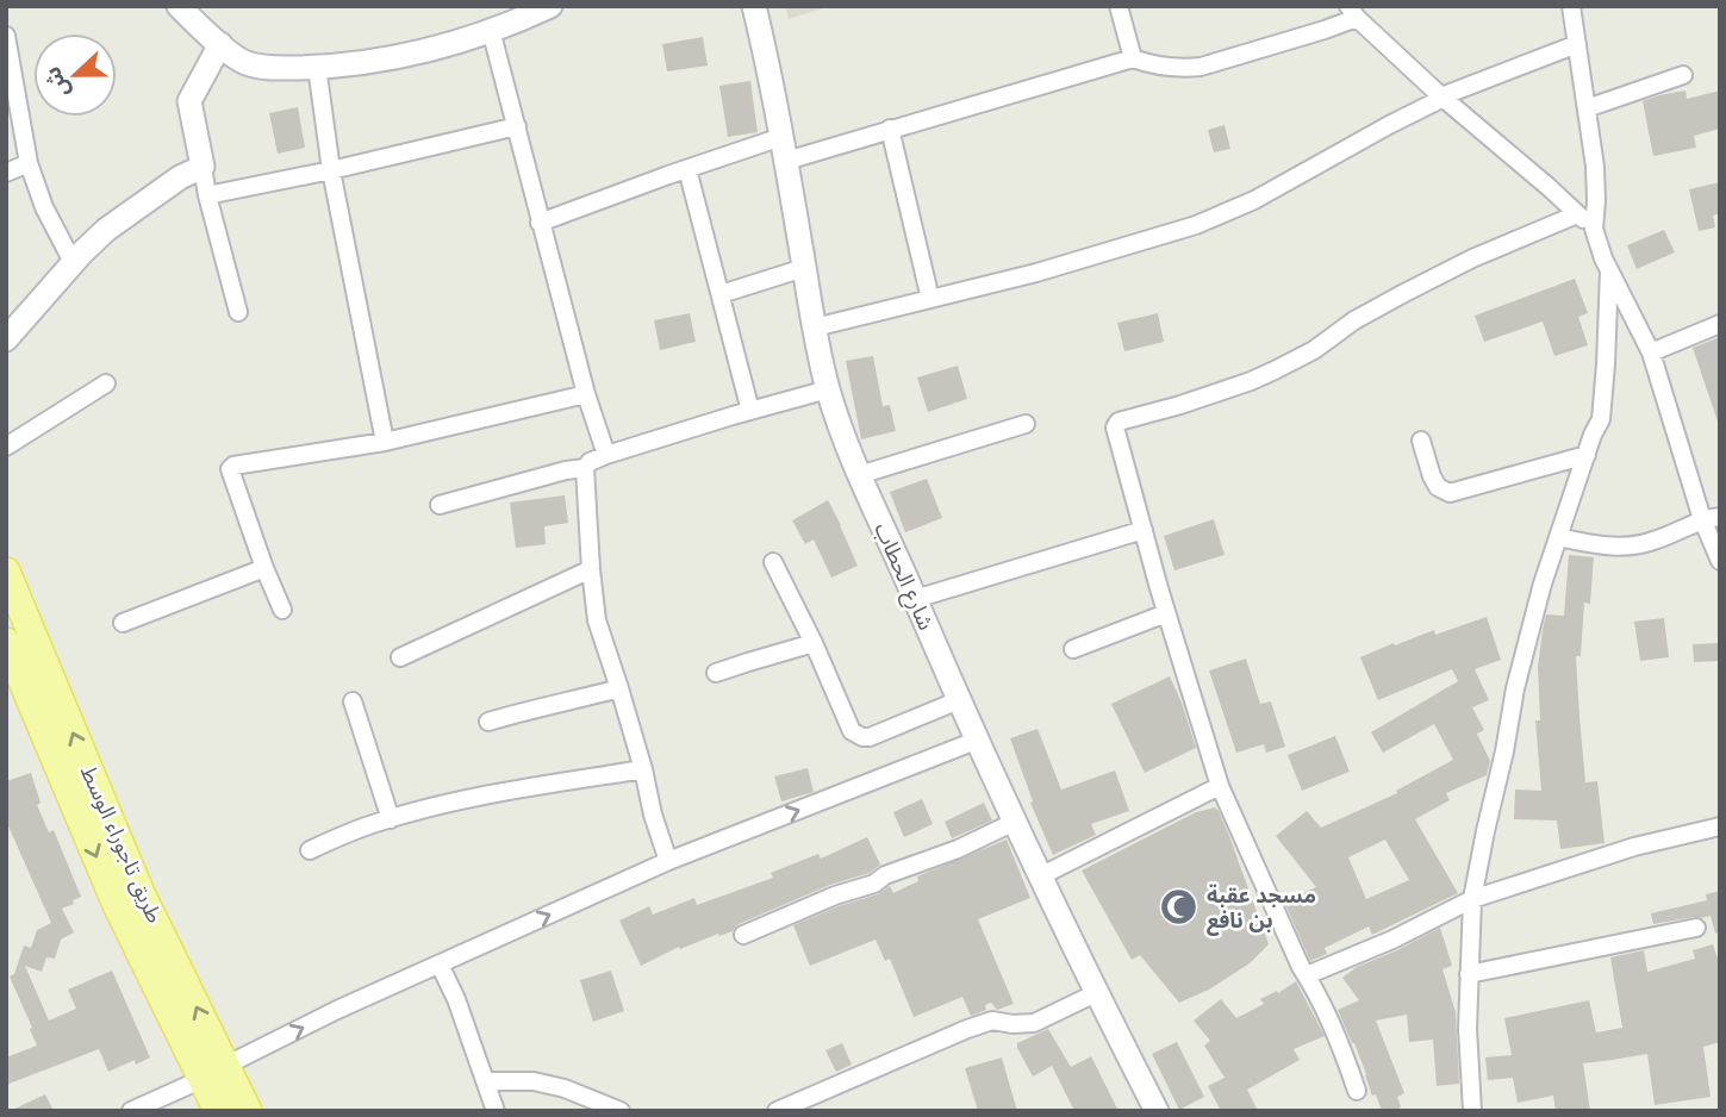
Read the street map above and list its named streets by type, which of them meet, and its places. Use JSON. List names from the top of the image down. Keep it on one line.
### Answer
{"streets":{"main road":["طريق تاجوراء الوسط"],"street":["شارع الحطاب"]},"places":{"mosque":["مسجد عقبة بن نافع"]},"north":"left"}
